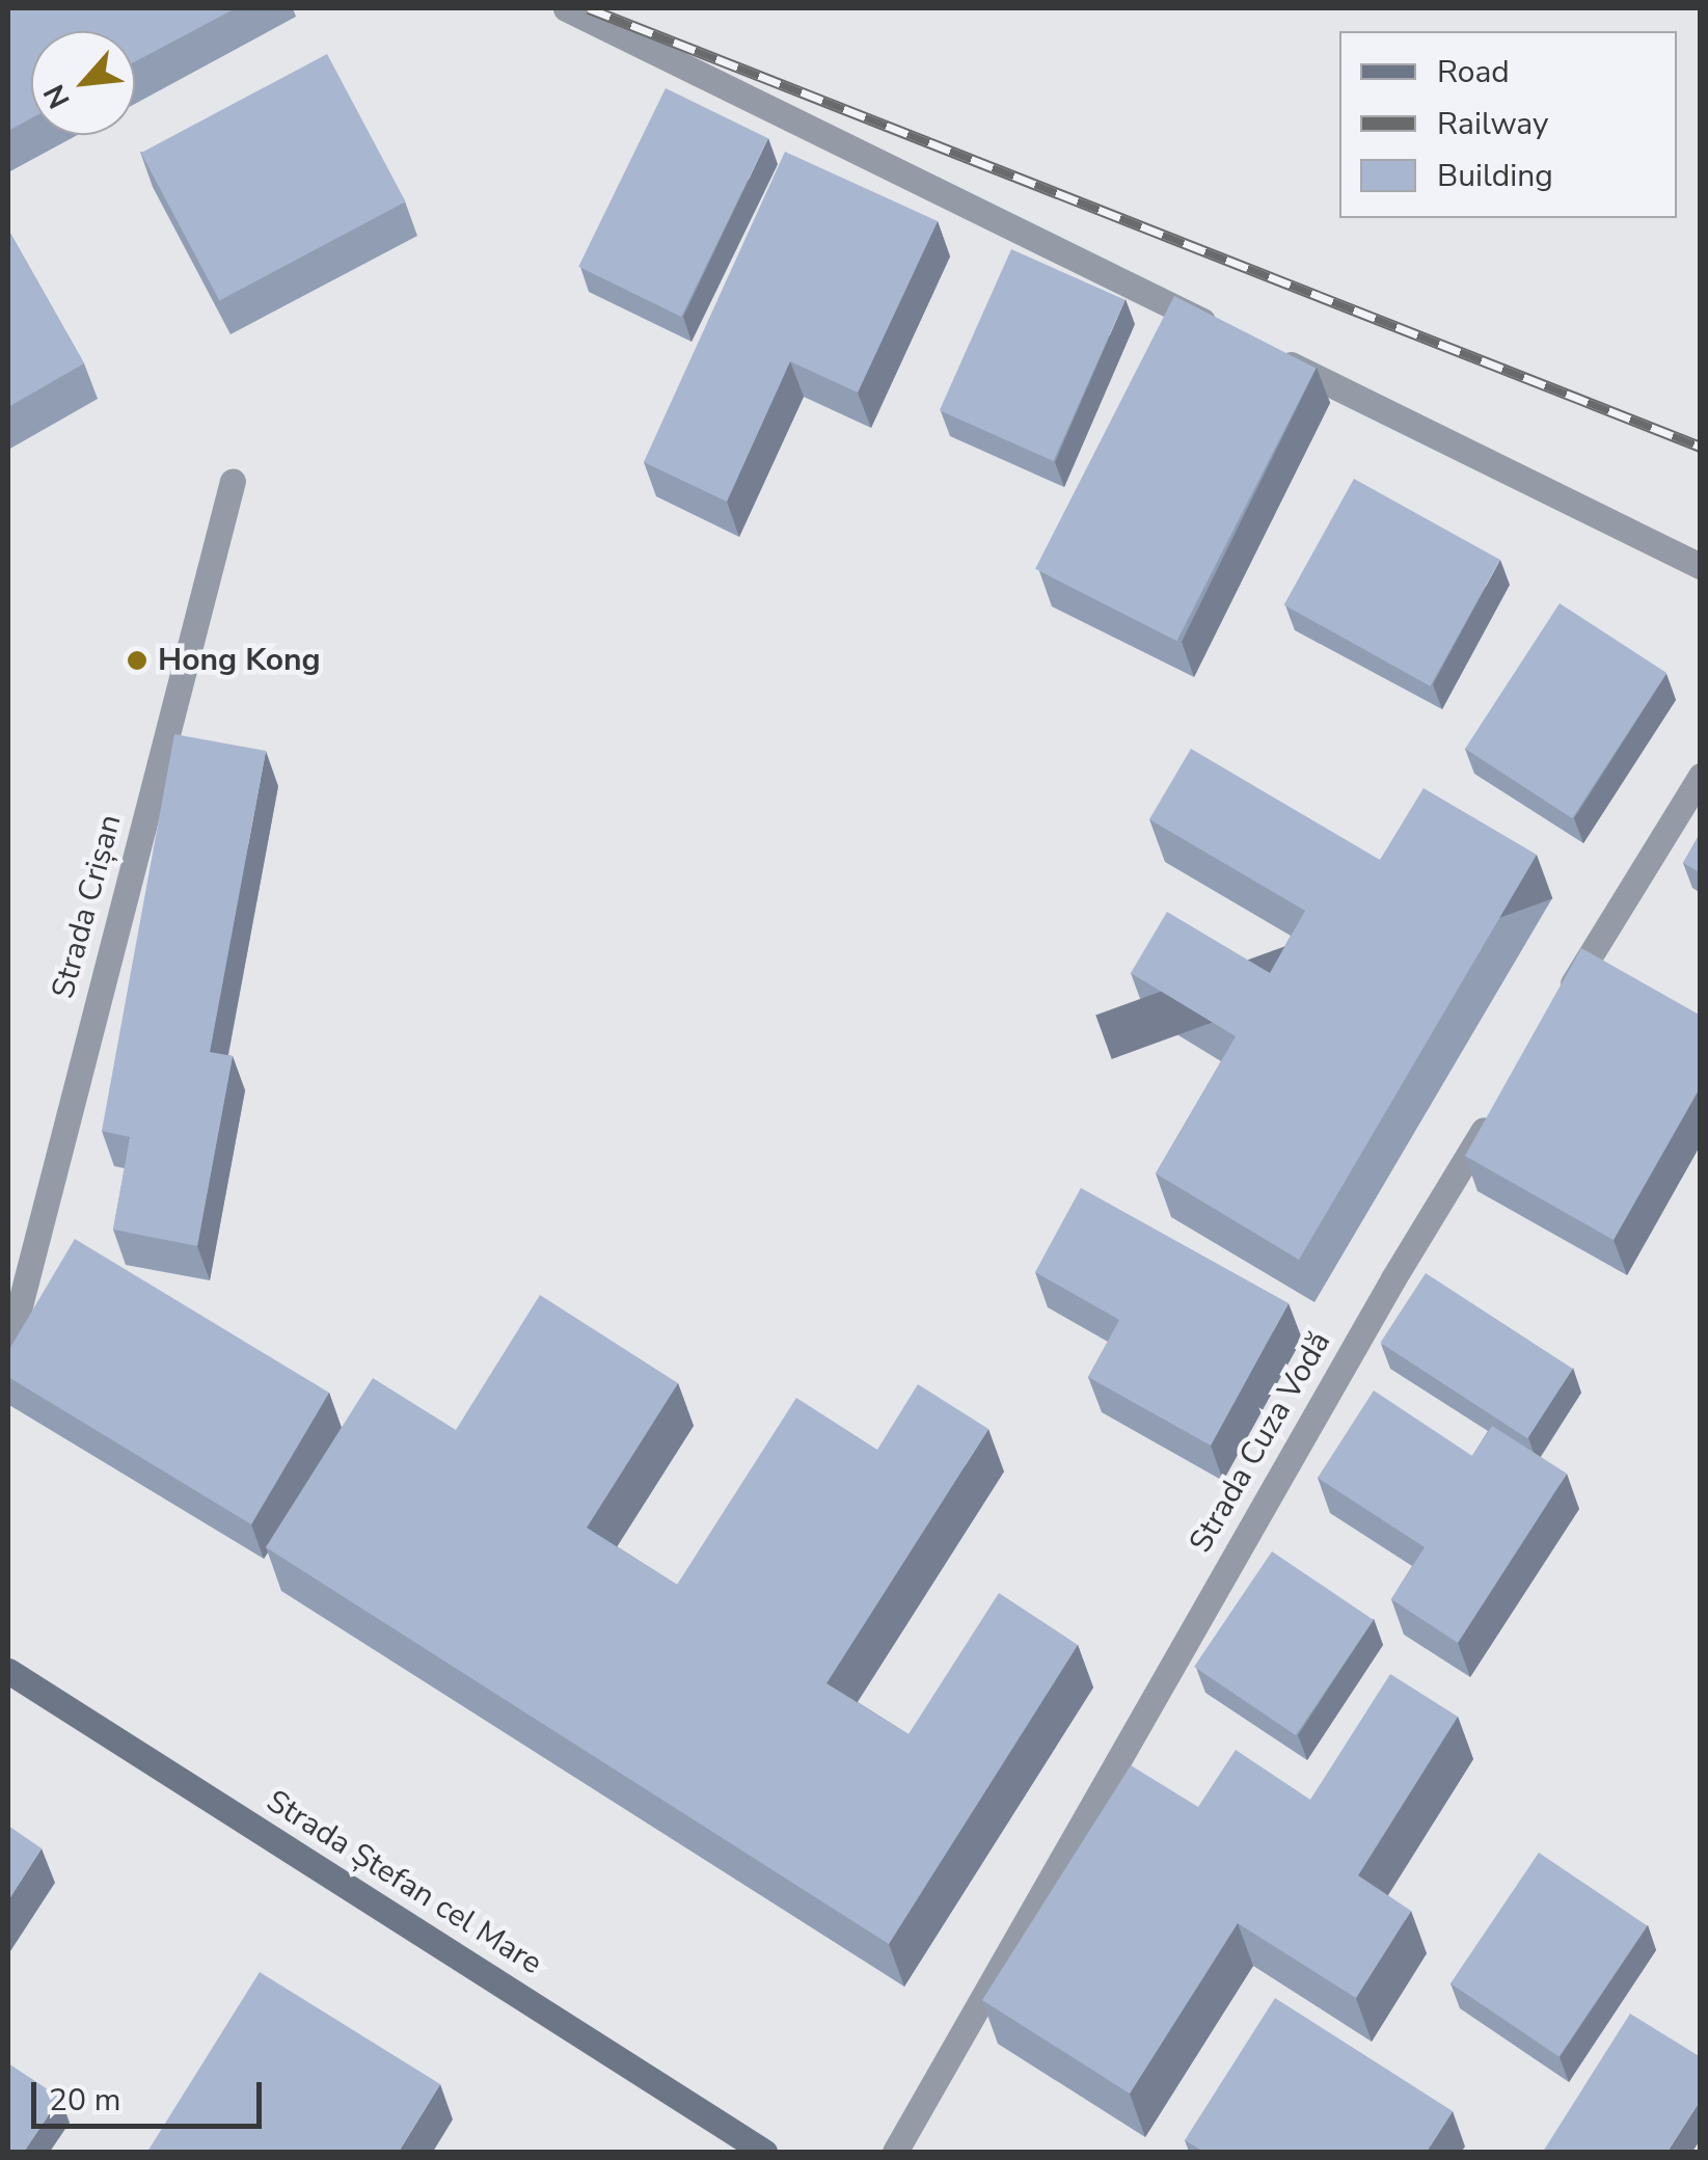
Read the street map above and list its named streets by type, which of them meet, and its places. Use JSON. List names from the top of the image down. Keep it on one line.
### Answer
{"streets":{"main road":["Strada Ștefan cel Mare"],"street":["Strada Crișan","Strada Cuza Vodă"]},"places":["Hong Kong"],"legend":["Road","Railway","Building"],"scale_bar":"20 m","north":"bottom left"}
